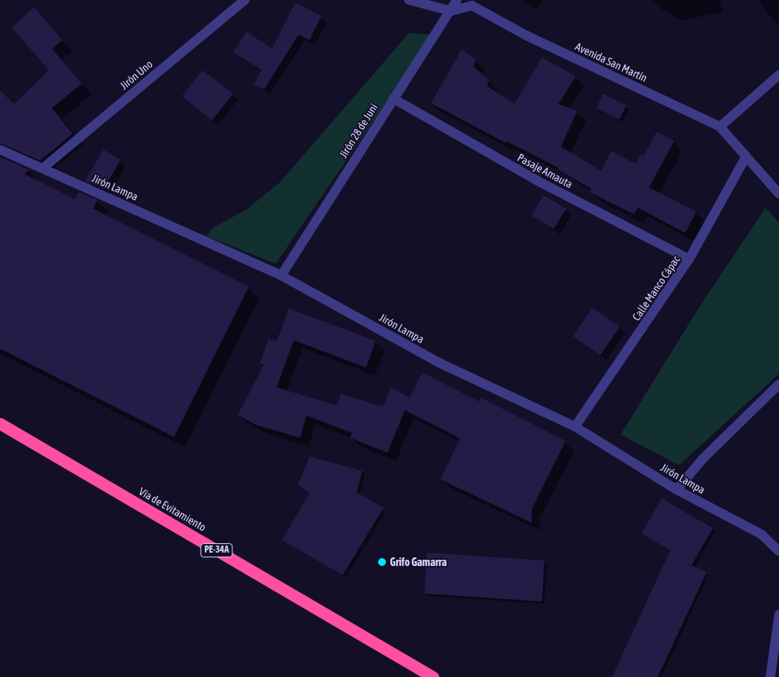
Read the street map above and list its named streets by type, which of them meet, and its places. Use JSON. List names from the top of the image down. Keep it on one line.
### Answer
{"streets":{"highway":["Vía de Evitamiento","PE-34A"],"street":["Avenida San Martín","Jirón Uno","Jirón 28 de Juni","Pasaje Amauta","Jirón Lampa","Calle Manco Cápac"]},"crossings":[["Avenida San Martín","Jirón 28 de Juni"],["Avenida San Martín","Calle Manco Cápac"],["Jirón Uno","Jirón Lampa"],["Jirón 28 de Juni","Pasaje Amauta"],["Jirón 28 de Juni","Jirón Lampa"],["Pasaje Amauta","Calle Manco Cápac"],["Jirón Lampa","Calle Manco Cápac"]],"places":["Grifo Gamarra"]}
